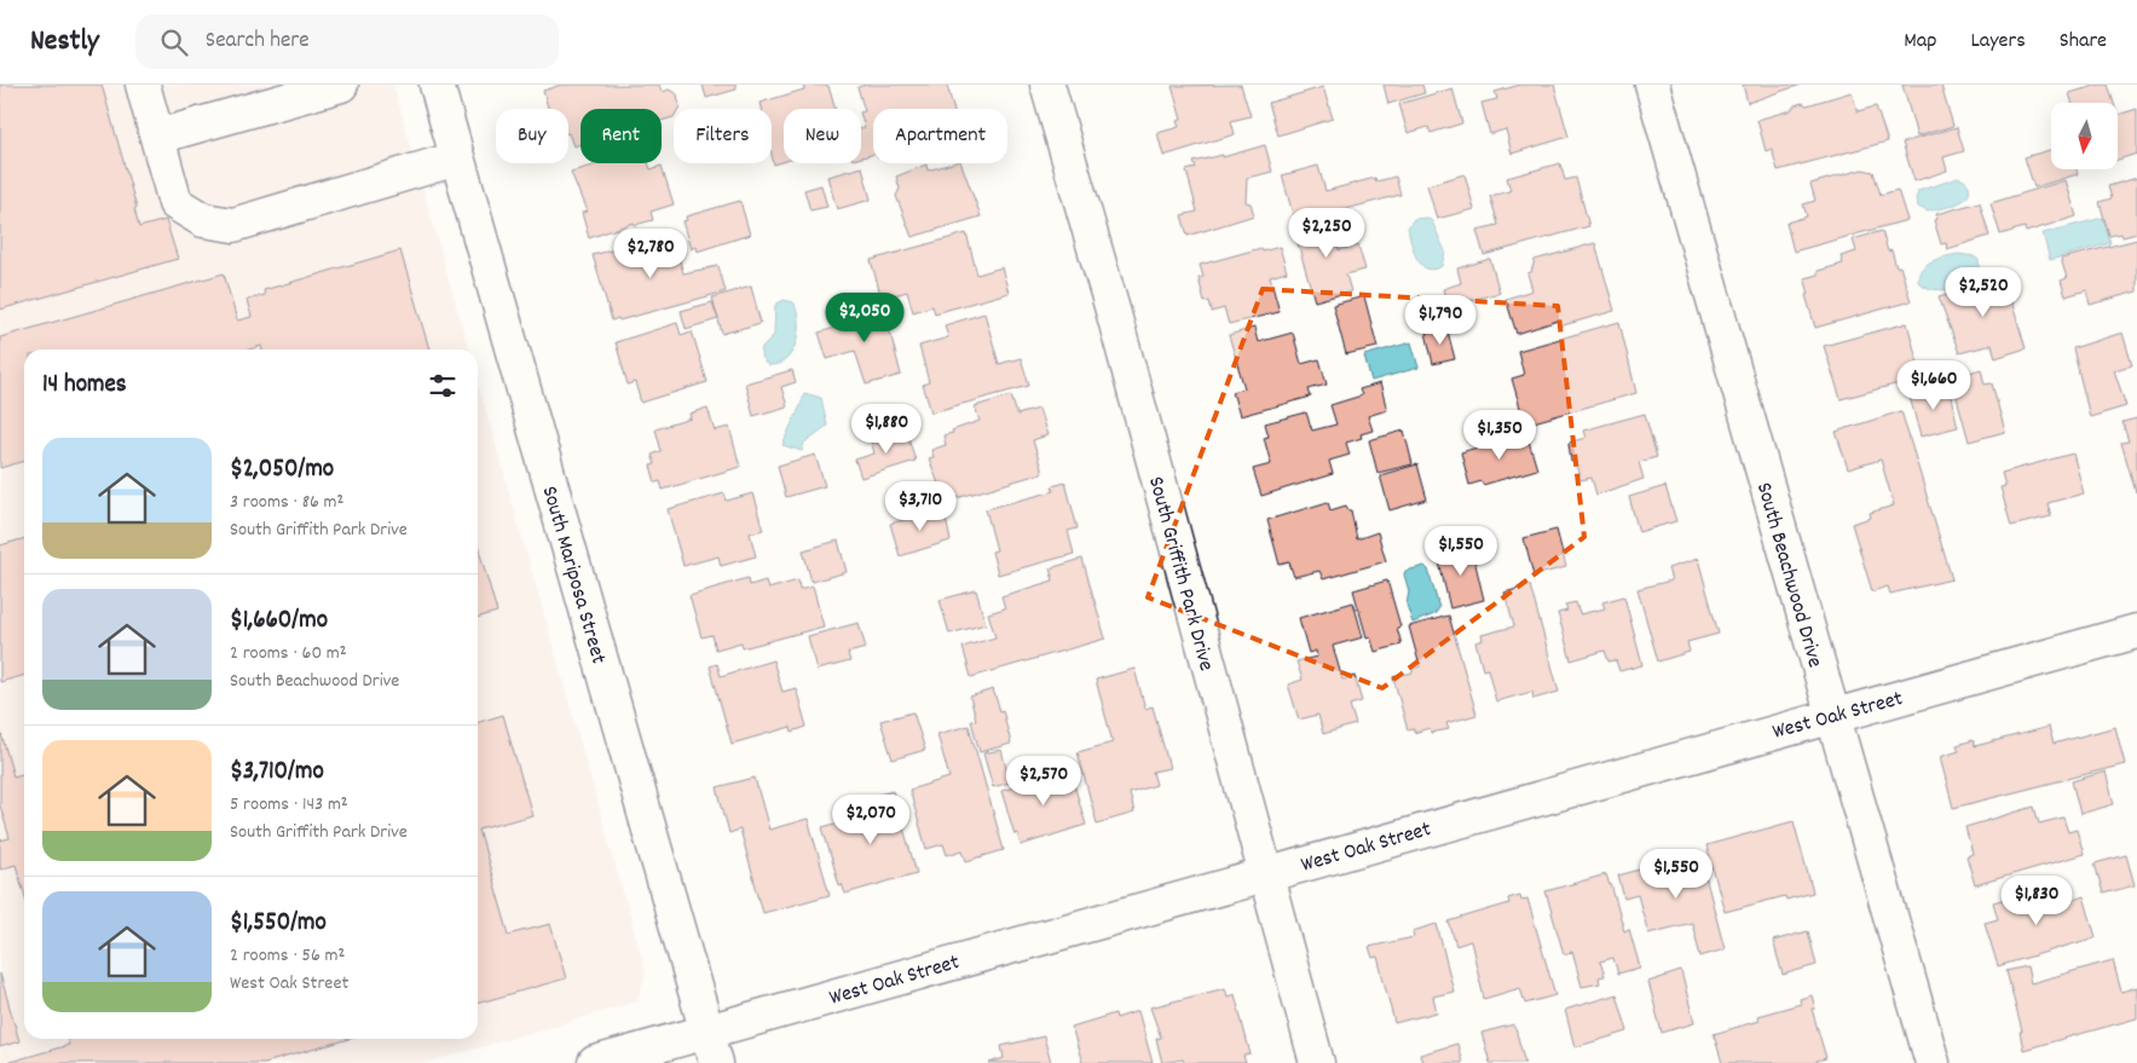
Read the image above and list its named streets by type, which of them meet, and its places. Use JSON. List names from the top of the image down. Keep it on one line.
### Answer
{"streets":{"street":["South Griffith Park Drive","South Mariposa Street","South Beachwood Drive","West Oak Street"]},"crossings":[["South Griffith Park Drive","West Oak Street"],["South Mariposa Street","West Oak Street"],["South Beachwood Drive","West Oak Street"]],"north":"bottom","page":{"header":"Nestly","search":"Search here","nav":["Map","Layers","Share"],"chip":["Buy","Rent","Filters","New","Apartment"],"price":["$2,250","$2,780","$2,520","$2,050","$1,790","$1,660","$1,880","$1,350","$3,710","$1,550","$2,570","$2,070","$1,550","$1,830"],"heading":"14 homes","list":[{"name":"$2,050/mo","note":"3 rooms · 86 m² · South Griffith Park Drive"},{"name":"$1,660/mo","note":"2 rooms · 60 m² · South Beachwood Drive"},{"name":"$3,710/mo","note":"5 rooms · 143 m² · South Griffith Park Drive"},{"name":"$1,550/mo","note":"2 rooms · 56 m² · West Oak Street"}]}}
